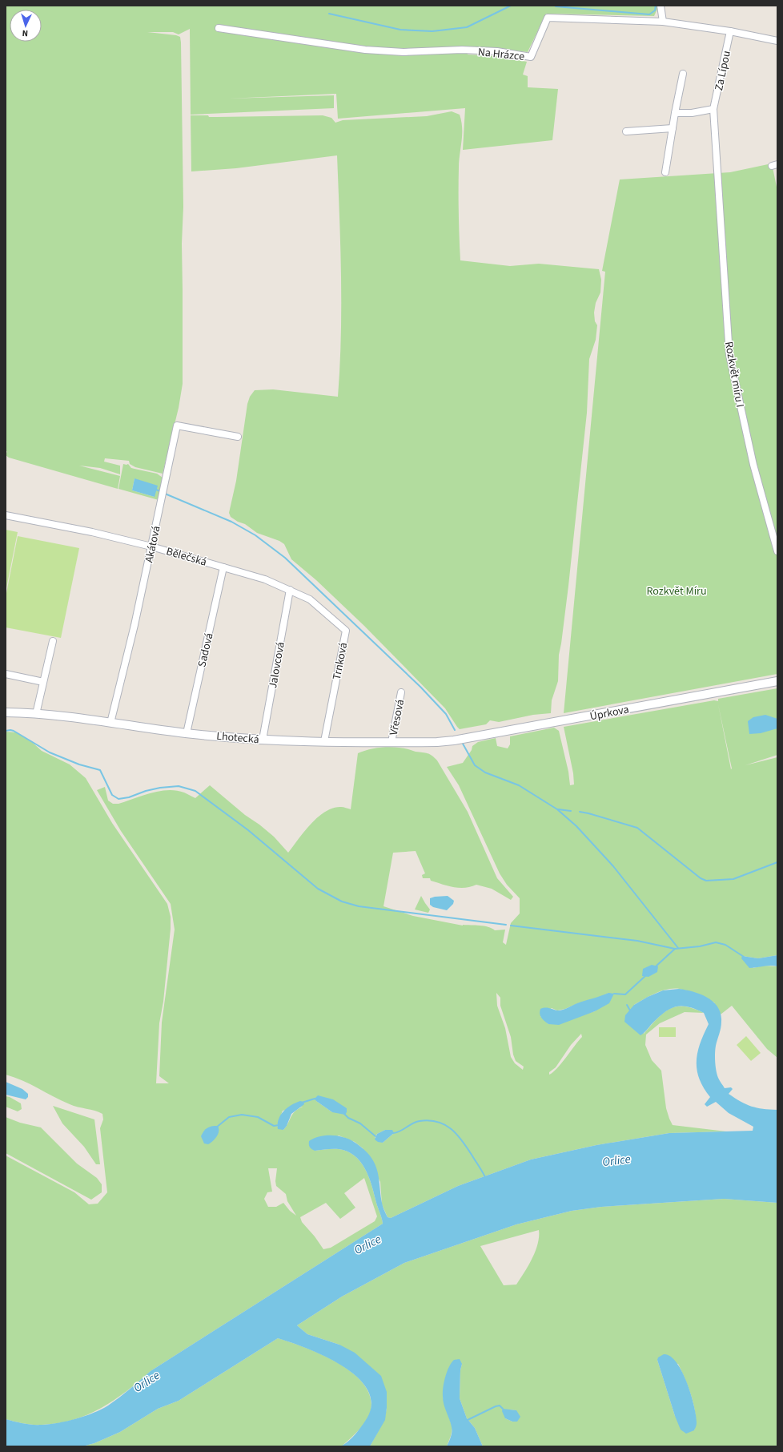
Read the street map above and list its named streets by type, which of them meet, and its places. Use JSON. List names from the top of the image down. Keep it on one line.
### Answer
{"streets":{"street":["Na Hrázce","Za Lípou","Rozkvět míru I","Akátová","Bělečská","Sadová","Trnková","Jalovcová","Úprkova","Vřesová","Lhotecká"]},"crossings":[["Na Hrázce","Za Lípou"],["Za Lípou","Rozkvět míru I"],["Akátová","Bělečská"],["Akátová","Lhotecká"],["Bělečská","Sadová"],["Bělečská","Trnková"],["Bělečská","Jalovcová"],["Sadová","Lhotecká"],["Trnková","Jalovcová"],["Trnková","Lhotecká"],["Jalovcová","Lhotecká"],["Úprkova","Lhotecká"],["Vřesová","Lhotecká"]],"water":["Orlice"],"parks":["Rozkvět Míru"],"north":"bottom"}
